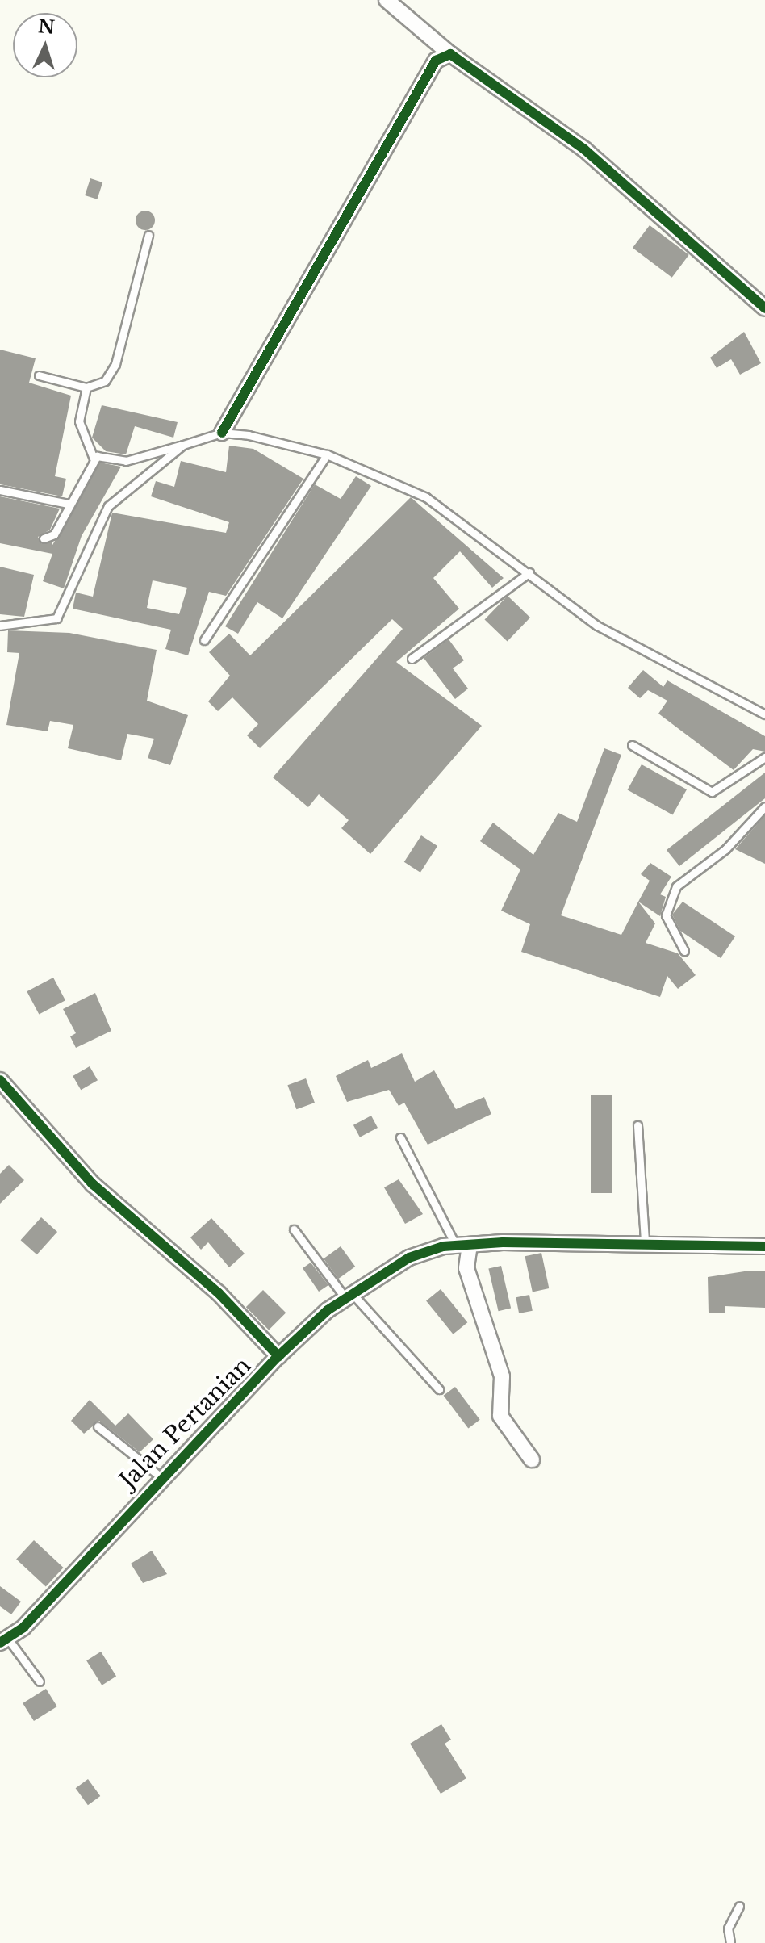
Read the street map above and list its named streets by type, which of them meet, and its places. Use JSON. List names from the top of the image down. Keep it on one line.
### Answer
{"streets":{"street":["Jalan Pertanian"]},"north":"top"}
